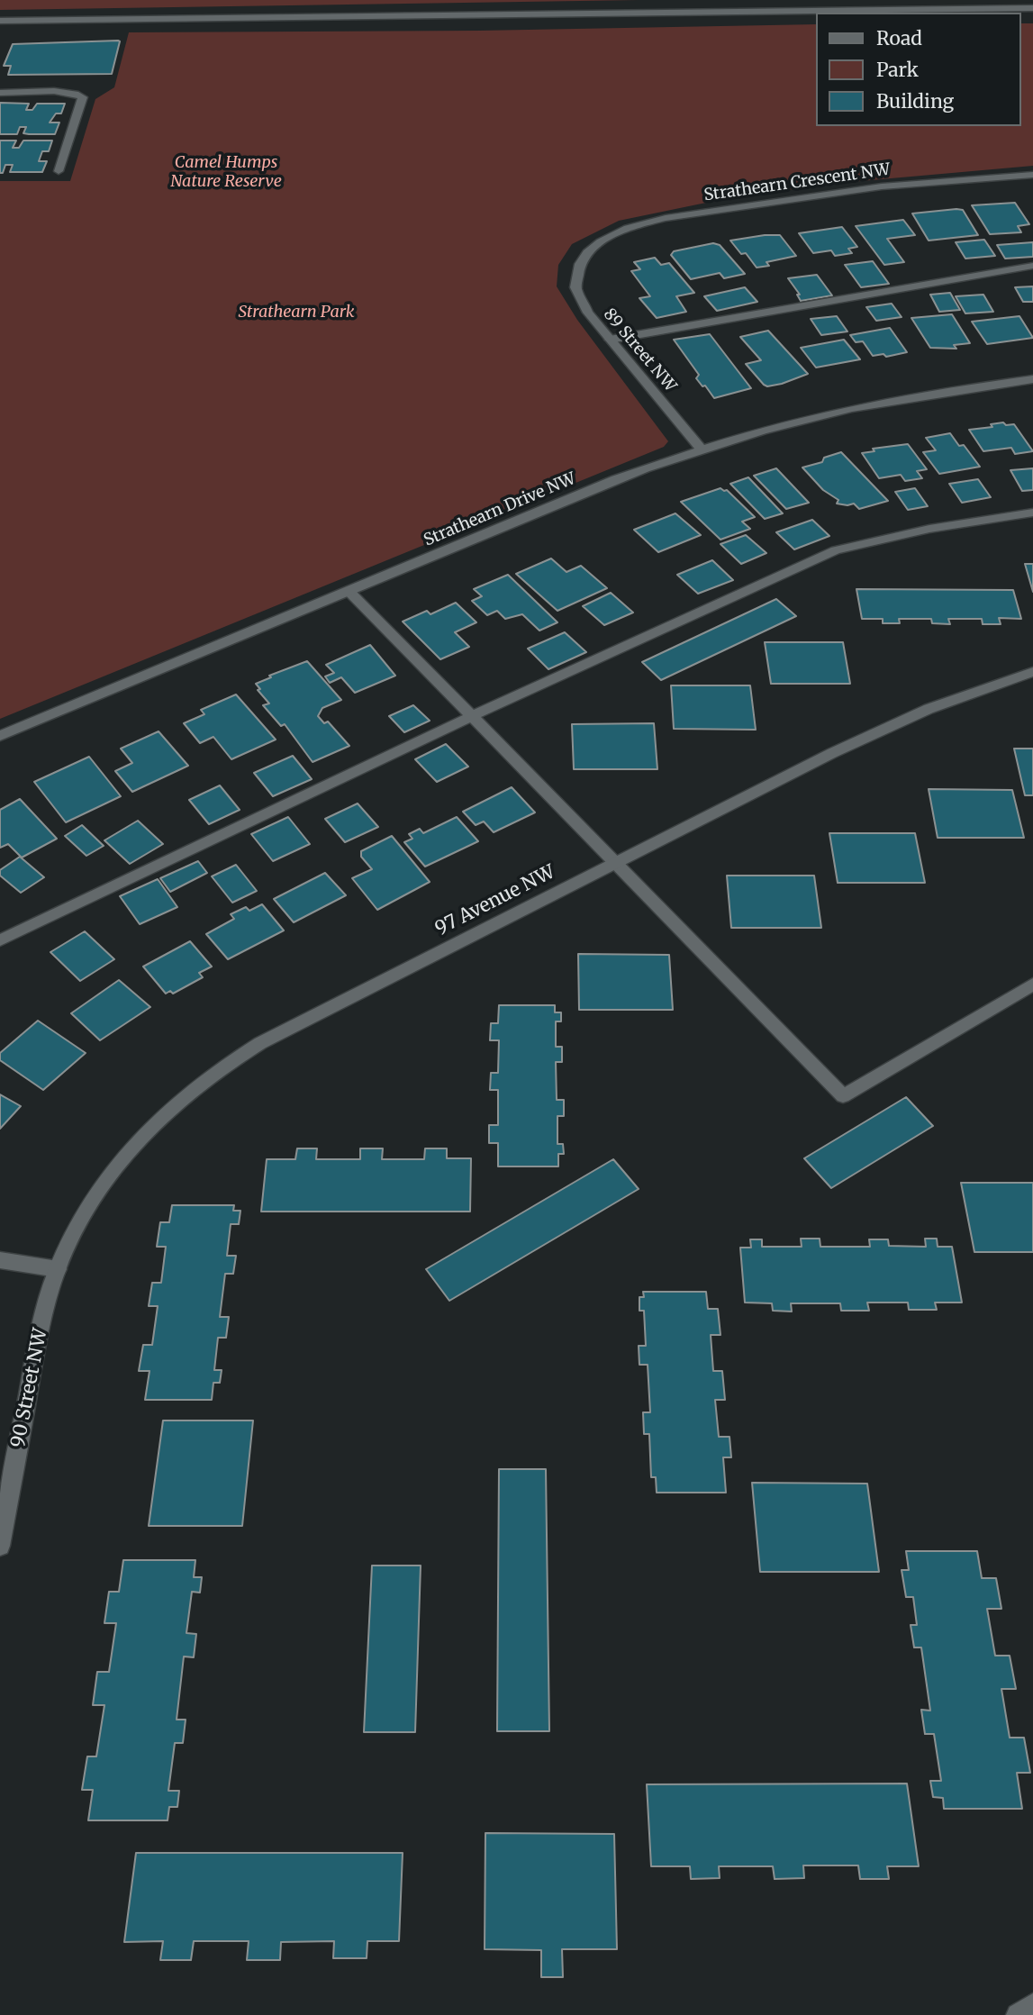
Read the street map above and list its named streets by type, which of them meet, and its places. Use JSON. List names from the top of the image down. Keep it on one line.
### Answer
{"streets":{"street":["Strathearn Crescent NW","89 Street NW","Strathearn Drive NW","97 Avenue NW","90 Street NW"]},"crossings":[["Strathearn Crescent NW","89 Street NW"],["89 Street NW","Strathearn Drive NW"],["97 Avenue NW","90 Street NW"]],"parks":["Camel Humps Nature Reserve","Strathearn Park"],"legend":["Road","Park","Building"]}
